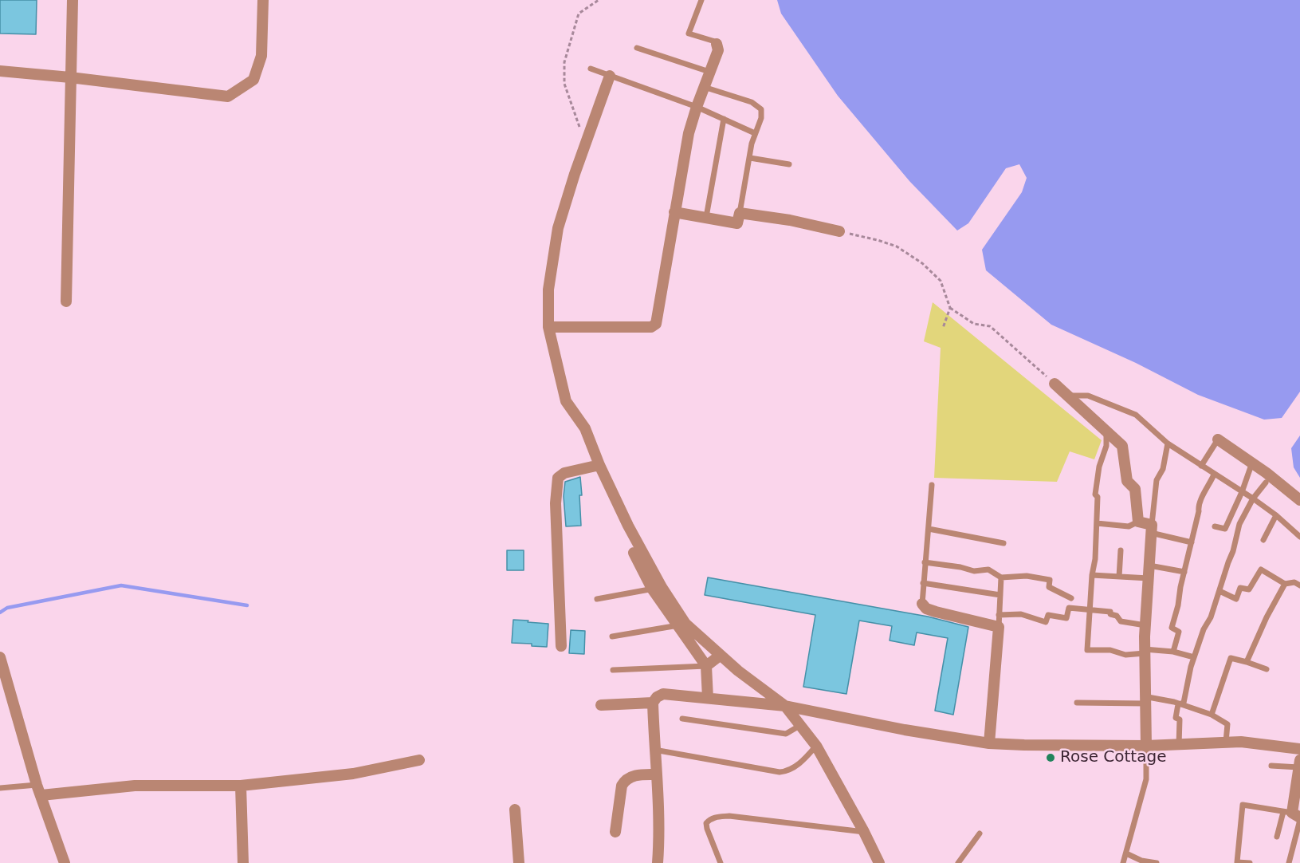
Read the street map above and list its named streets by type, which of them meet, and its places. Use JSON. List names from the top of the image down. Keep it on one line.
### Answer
{"places":["Rose Cottage"]}
